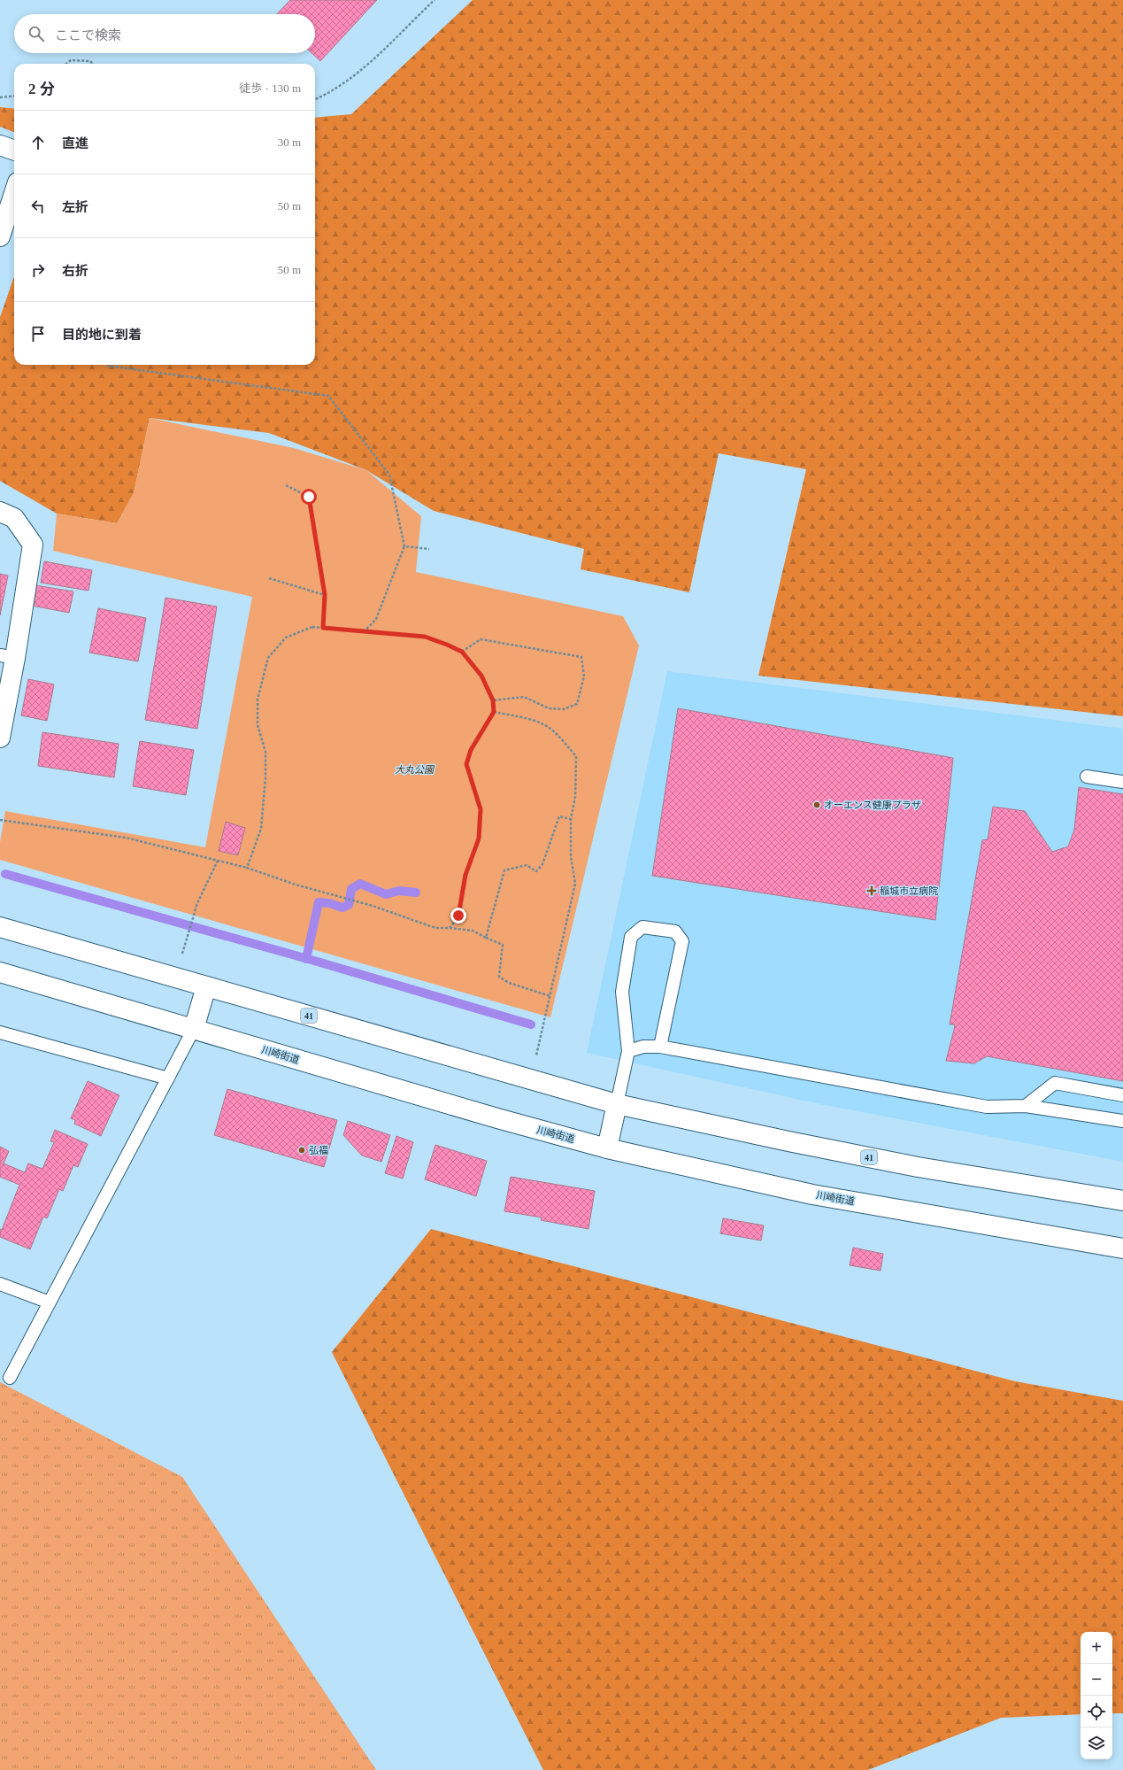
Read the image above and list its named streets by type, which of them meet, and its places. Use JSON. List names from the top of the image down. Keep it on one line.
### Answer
{"streets":{"main road":["41","川崎街道"]},"parks":["大丸公園"],"places":{"other":["オーエンス健康プラザ","弘福"],"health":["稲城市立病院"]},"page":{"search":"ここで検索","heading":["2 分","徒歩 · 130 m"],"list":[["直進","30 m"],["左折","50 m"],["右折","50 m"],"目的地に到着"],"map_buttons":["+","−"]}}
